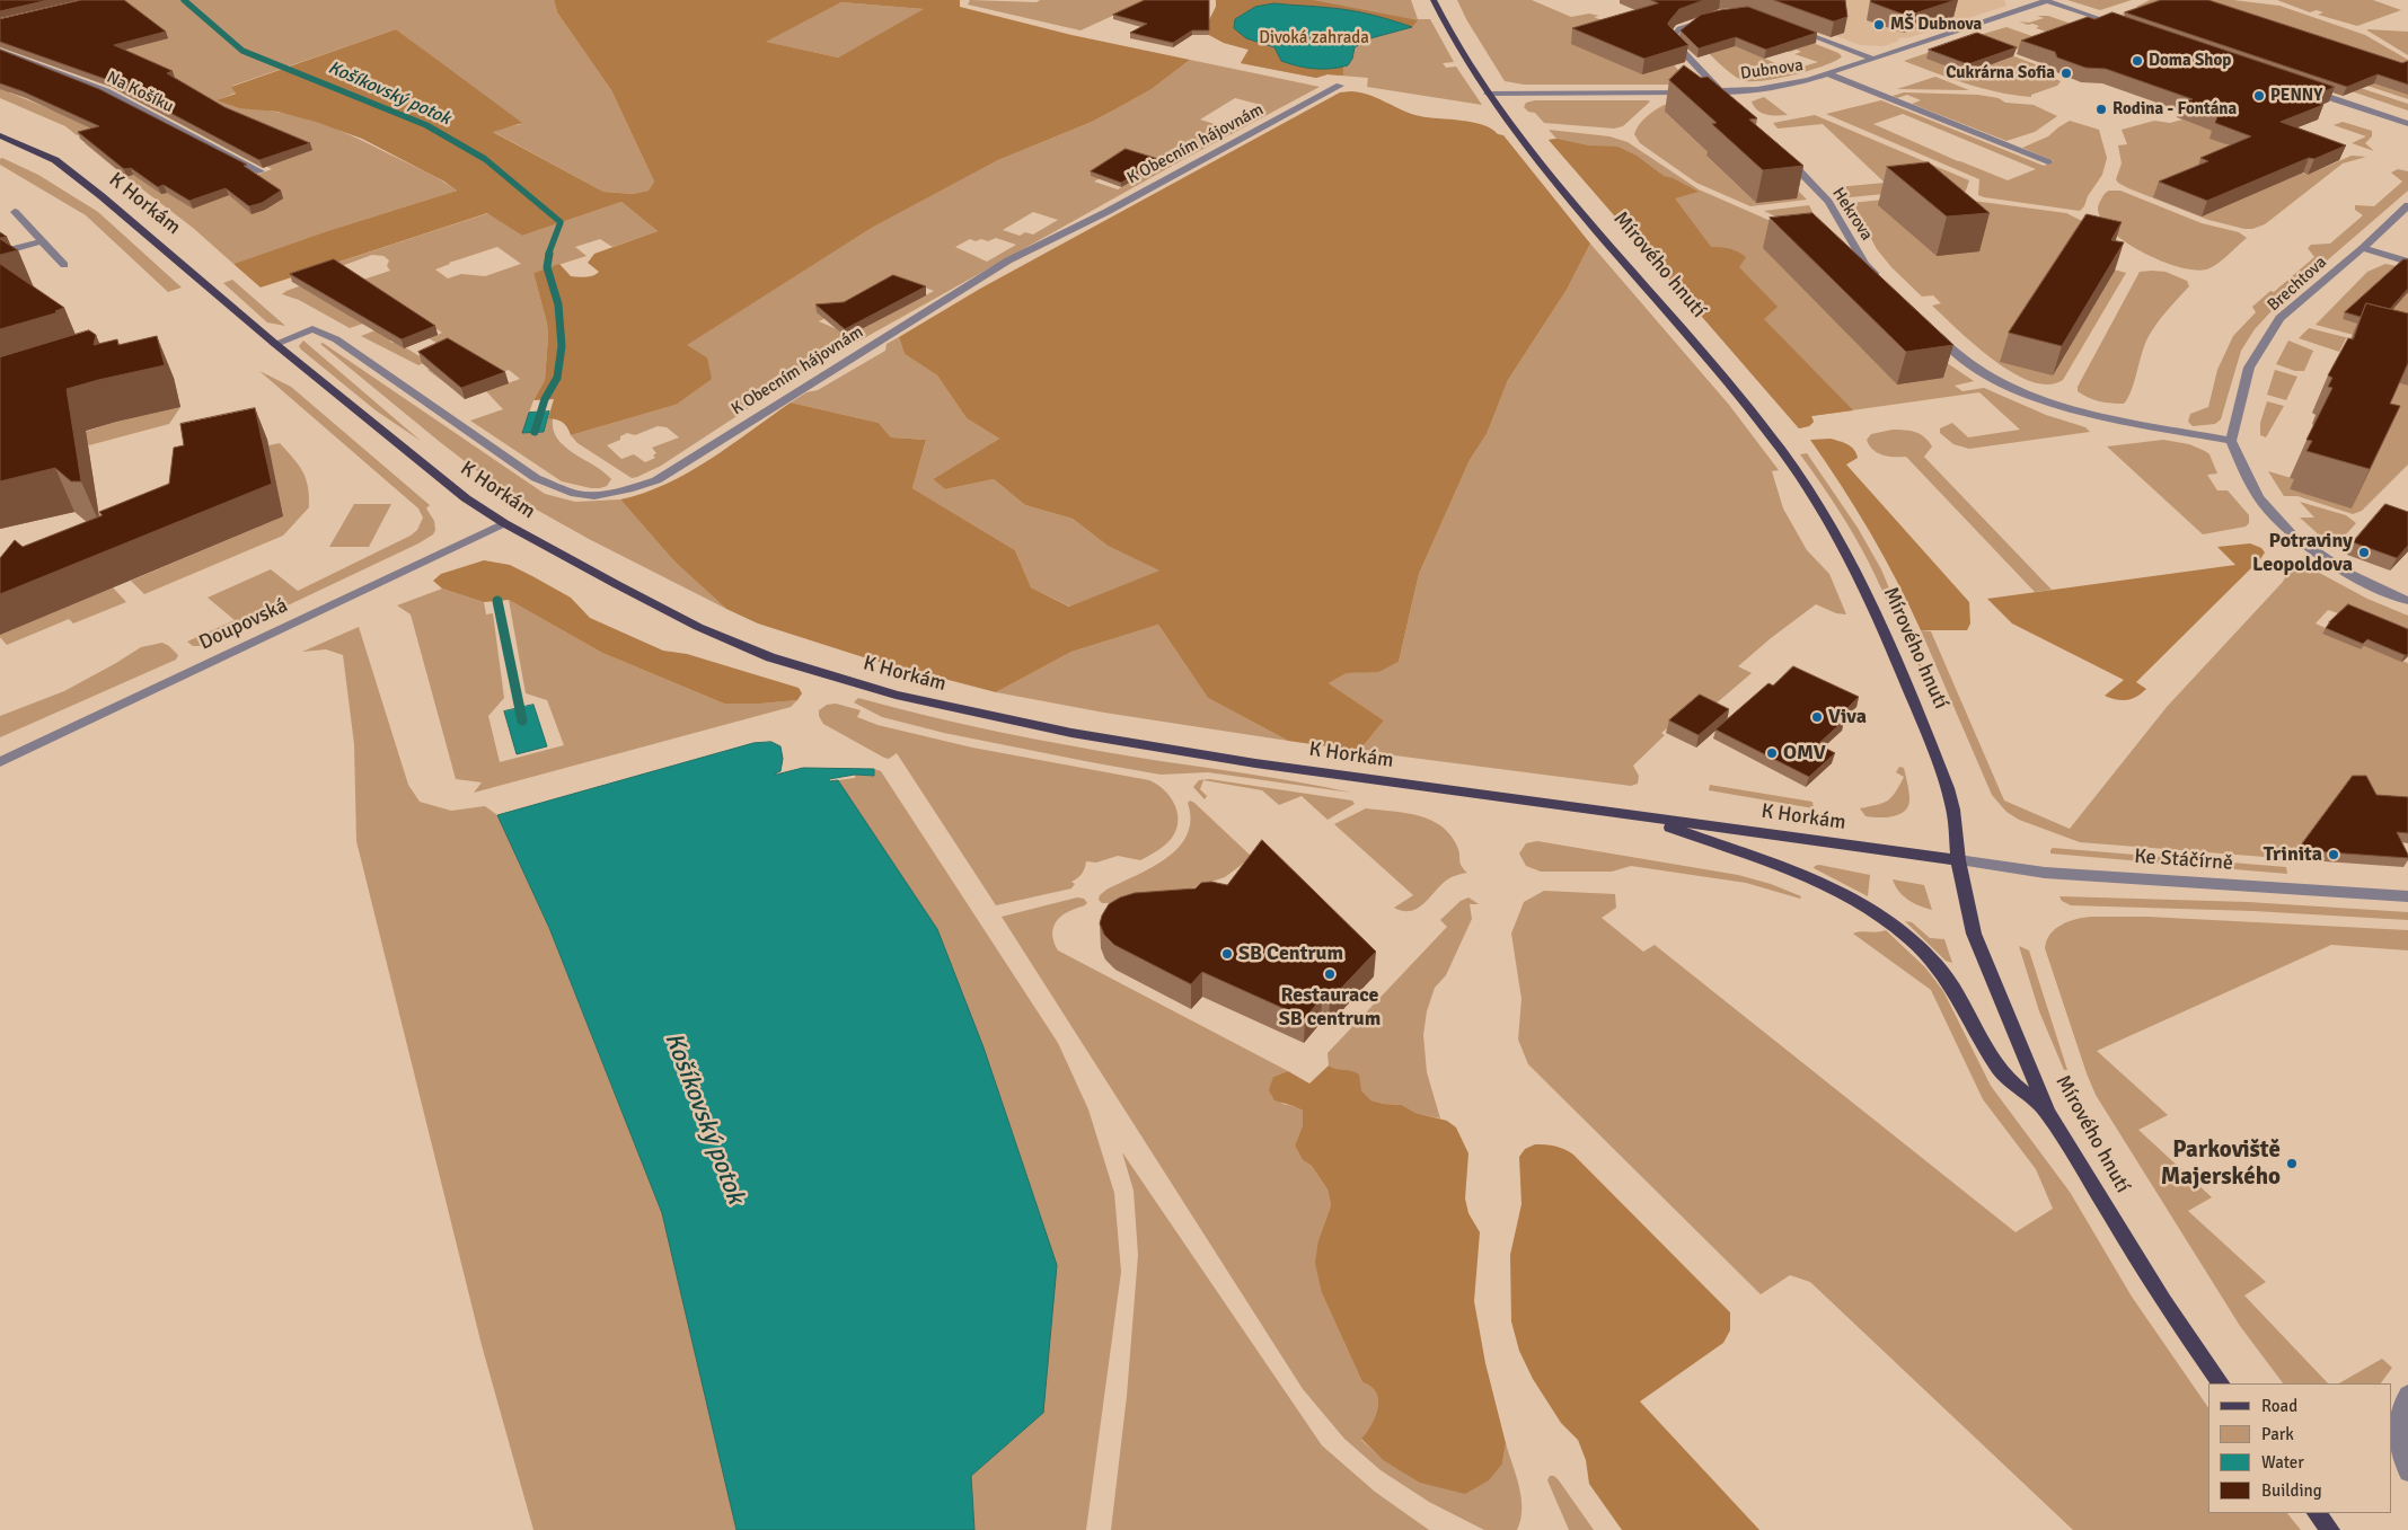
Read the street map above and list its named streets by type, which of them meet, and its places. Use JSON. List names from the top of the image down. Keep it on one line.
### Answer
{"streets":{"main road":["K Horkám","Mírového hnutí"],"street":["Dubnova","Na Košíku","K Obecním hájovnám","Hekrova","Brechtova","Doupovská","Ke Stáčírně"]},"crossings":[["Dubnova","Mírového hnutí"],["K Obecním hájovnám","K Horkám"],["K Horkám","Mírového hnutí"],["K Horkám","Doupovská"],["K Horkám","Ke Stáčírně"],["Mírového hnutí","Ke Stáčírně"]],"water":["Košíkovský potok"],"parks":["Divoká zahrada"],"places":["MŠ Dubnova","Doma Shop","Cukrárna Sofia","PENNY","Rodina - Fontána","Potraviny Leopoldova","Viva","OMV","Trinita","SB Centrum","Restaurace SB centrum","Parkoviště Majerského"],"legend":["Road","Park","Water","Building"]}
